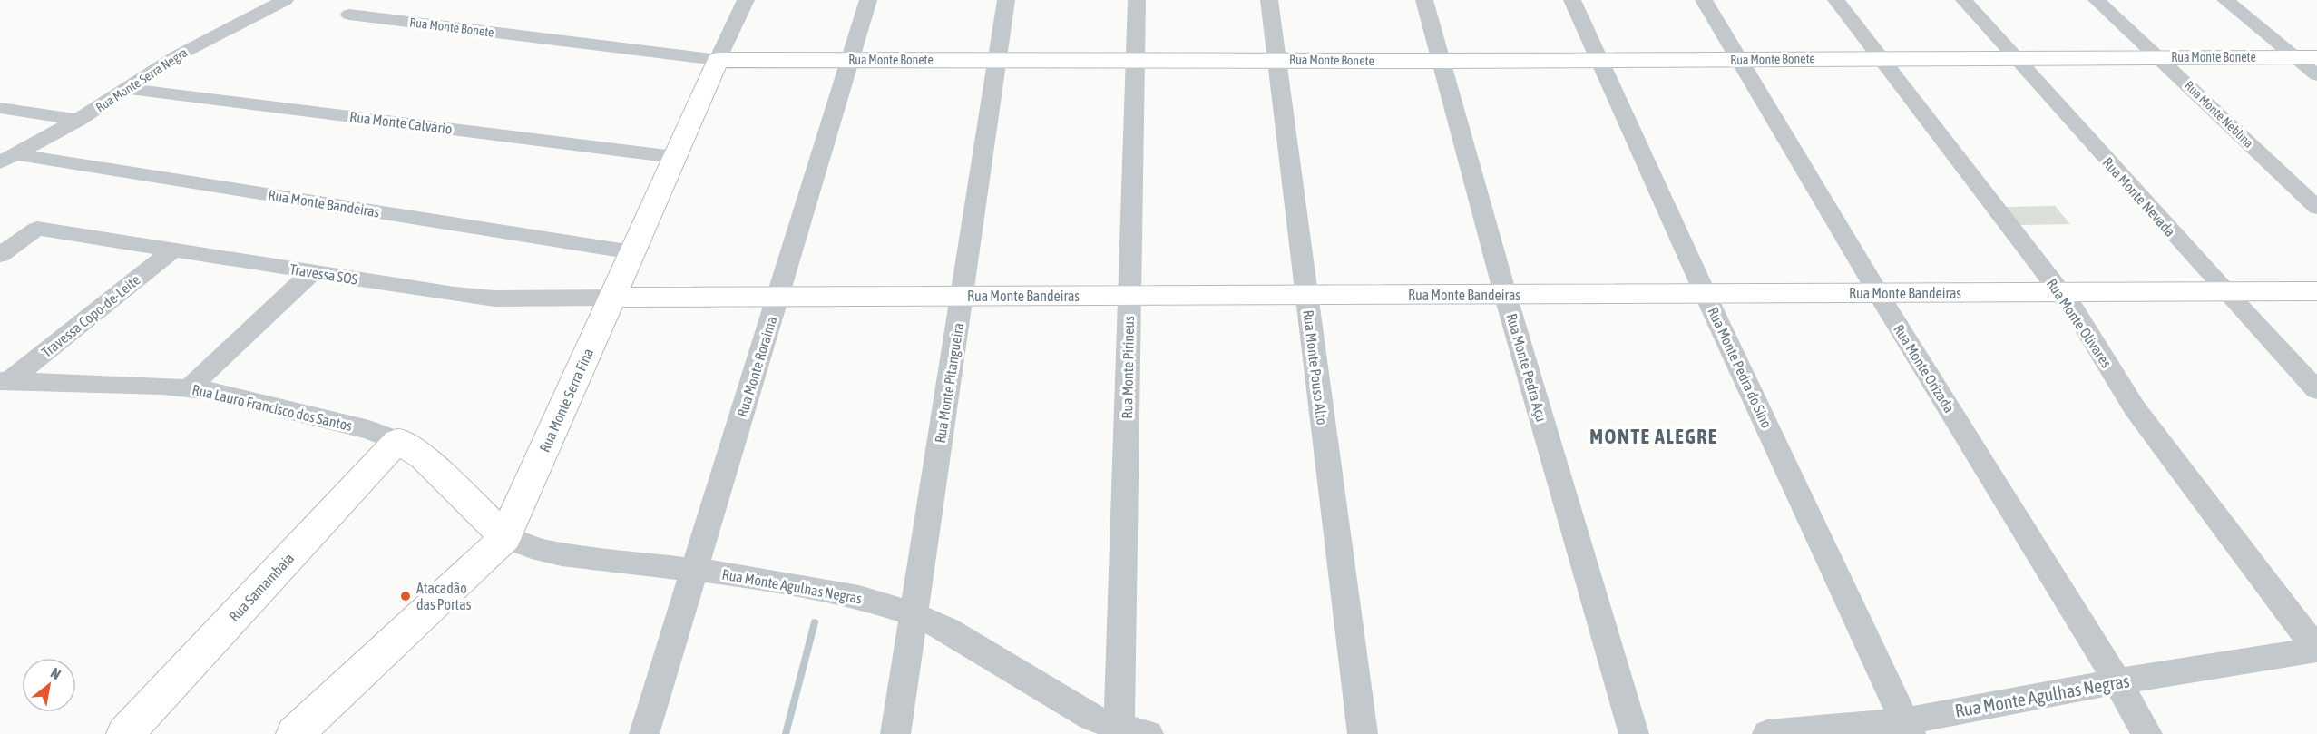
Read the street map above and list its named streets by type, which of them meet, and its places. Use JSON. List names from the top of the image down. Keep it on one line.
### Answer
{"streets":{"main road":["Rua Monte Bonete","Rua Monte Bandeiras","Rua Monte Serra Fina","Rua Lauro Francisco dos Santos","Rua Samambaia"],"street":["Rua Monte Serra Negra","Rua Monte Neblina","Rua Monte Calvário","Rua Monte Nevada","Travessa SOS","Travessa Copo-de-Leite","Rua Monte Olivares","Rua Monte Roraima","Rua Monte Pirineus","Rua Monte Pouso Alto","Rua Monte Pedra Açu","Rua Monte Pedra do Sino","Rua Monte Orizada","Rua Monte Pitangueira","Rua Monte Agulhas Negras"]},"crossings":[["Rua Monte Bonete","Rua Monte Neblina"],["Rua Monte Bonete","Rua Monte Nevada"],["Rua Monte Bonete","Rua Monte Olivares"],["Rua Monte Bonete","Rua Monte Roraima"],["Rua Monte Bonete","Rua Monte Pirineus"],["Rua Monte Bonete","Rua Monte Pouso Alto"],["Rua Monte Bonete","Rua Monte Pedra Açu"],["Rua Monte Bonete","Rua Monte Pedra do Sino"],["Rua Monte Bonete","Rua Monte Orizada"],["Rua Monte Bonete","Rua Monte Pitangueira"],["Rua Monte Bonete","Rua Monte Serra Fina"],["Rua Monte Serra Negra","Rua Monte Calvário"],["Rua Monte Serra Negra","Rua Monte Bandeiras"],["Rua Monte Calvário","Rua Monte Serra Fina"],["Rua Monte Nevada","Rua Monte Bandeiras"],["Rua Monte Bandeiras","Travessa SOS"],["Rua Monte Bandeiras","Rua Monte Olivares"],["Rua Monte Bandeiras","Rua Monte Roraima"],["Rua Monte Bandeiras","Rua Monte Pirineus"],["Rua Monte Bandeiras","Rua Monte Pouso Alto"],["Rua Monte Bandeiras","Rua Monte Pedra Açu"],["Rua Monte Bandeiras","Rua Monte Pedra do Sino"],["Rua Monte Bandeiras","Rua Monte Orizada"],["Rua Monte Bandeiras","Rua Monte Pitangueira"],["Rua Monte Bandeiras","Rua Monte Serra Fina"],["Travessa SOS","Travessa Copo-de-Leite"],["Travessa SOS","Rua Monte Serra Fina"],["Travessa Copo-de-Leite","Rua Lauro Francisco dos Santos"],["Rua Monte Olivares","Rua Monte Agulhas Negras"],["Rua Monte Roraima","Rua Monte Agulhas Negras"],["Rua Monte Pirineus","Rua Monte Agulhas Negras"],["Rua Monte Pedra do Sino","Rua Monte Agulhas Negras"],["Rua Monte Orizada","Rua Monte Agulhas Negras"],["Rua Monte Pitangueira","Rua Monte Agulhas Negras"],["Rua Monte Serra Fina","Rua Lauro Francisco dos Santos"],["Rua Monte Serra Fina","Rua Monte Agulhas Negras"],["Rua Lauro Francisco dos Santos","Rua Monte Agulhas Negras"],["Rua Lauro Francisco dos Santos","Rua Samambaia"]],"districts":["MONTE ALEGRE"],"places":["Atacadão das Portas"],"north":"top right"}
